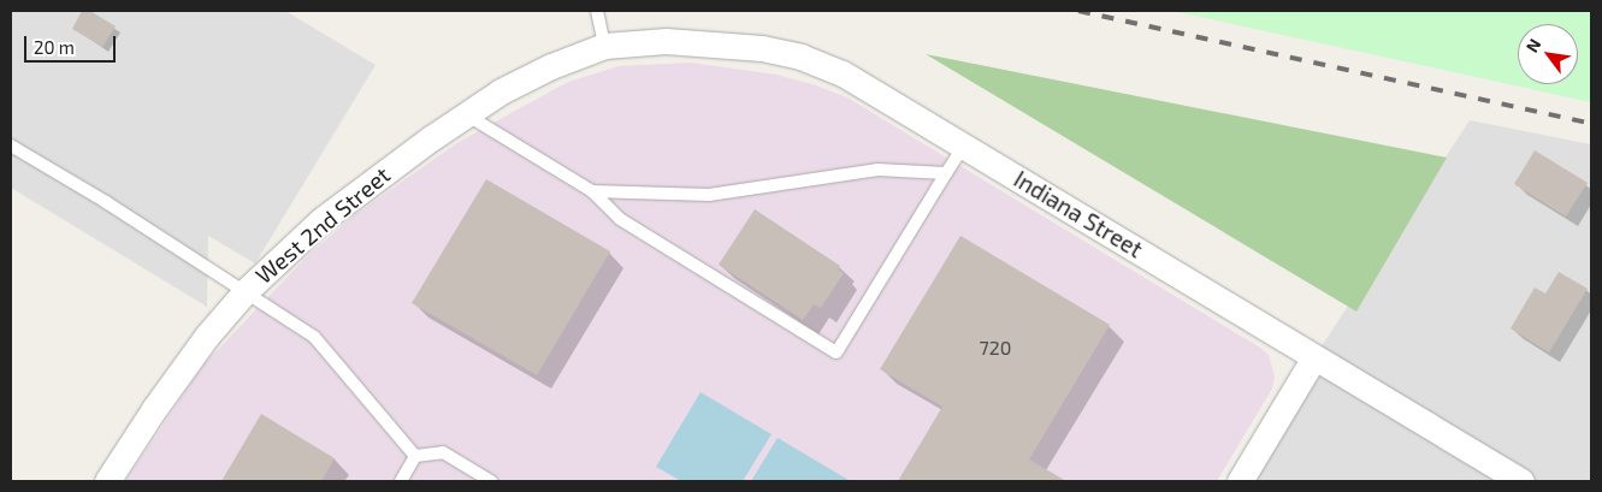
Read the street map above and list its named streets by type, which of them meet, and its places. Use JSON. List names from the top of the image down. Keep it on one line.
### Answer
{"streets":{"street":["Indiana Street","West 2nd Street"]},"crossings":[["Indiana Street","West 2nd Street"]],"house_numbers":["720"],"scale_bar":"20 m","north":"top left"}
